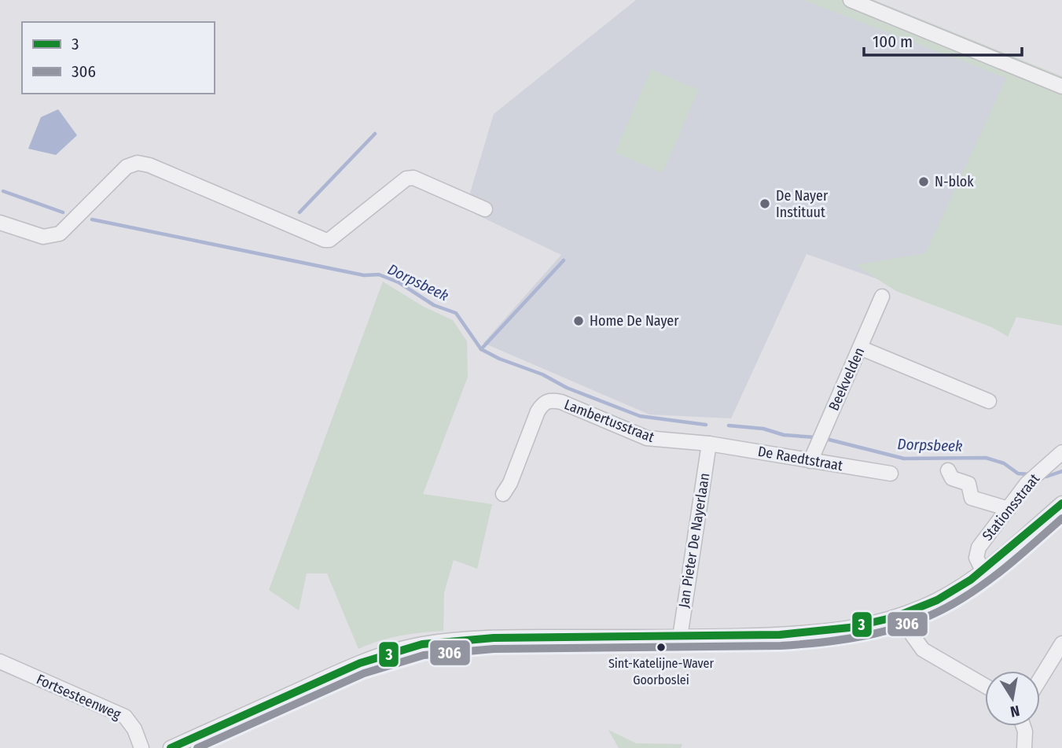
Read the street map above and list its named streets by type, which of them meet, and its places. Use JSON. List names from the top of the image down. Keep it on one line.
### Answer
{"streets":{"street":["Beekvelden","Lambertusstraat","De Raedtstraat","Stationsstraat","Jan Pieter De Nayerlaan","Fortsesteenweg"]},"crossings":[["Beekvelden","De Raedtstraat"],["Lambertusstraat","De Raedtstraat"],["Lambertusstraat","Jan Pieter De Nayerlaan"],["De Raedtstraat","Jan Pieter De Nayerlaan"],["Stationsstraat","Jan Pieter De Nayerlaan"]],"water":["Dorpsbeek"],"places":["N-blok","De Nayer Instituut","Home De Nayer","Sint-Katelijne-Waver Goorboslei"],"lines":["transit line 3","transit line 306"],"legend":["3","306"],"scale_bar":"100 m","north":"bottom"}
